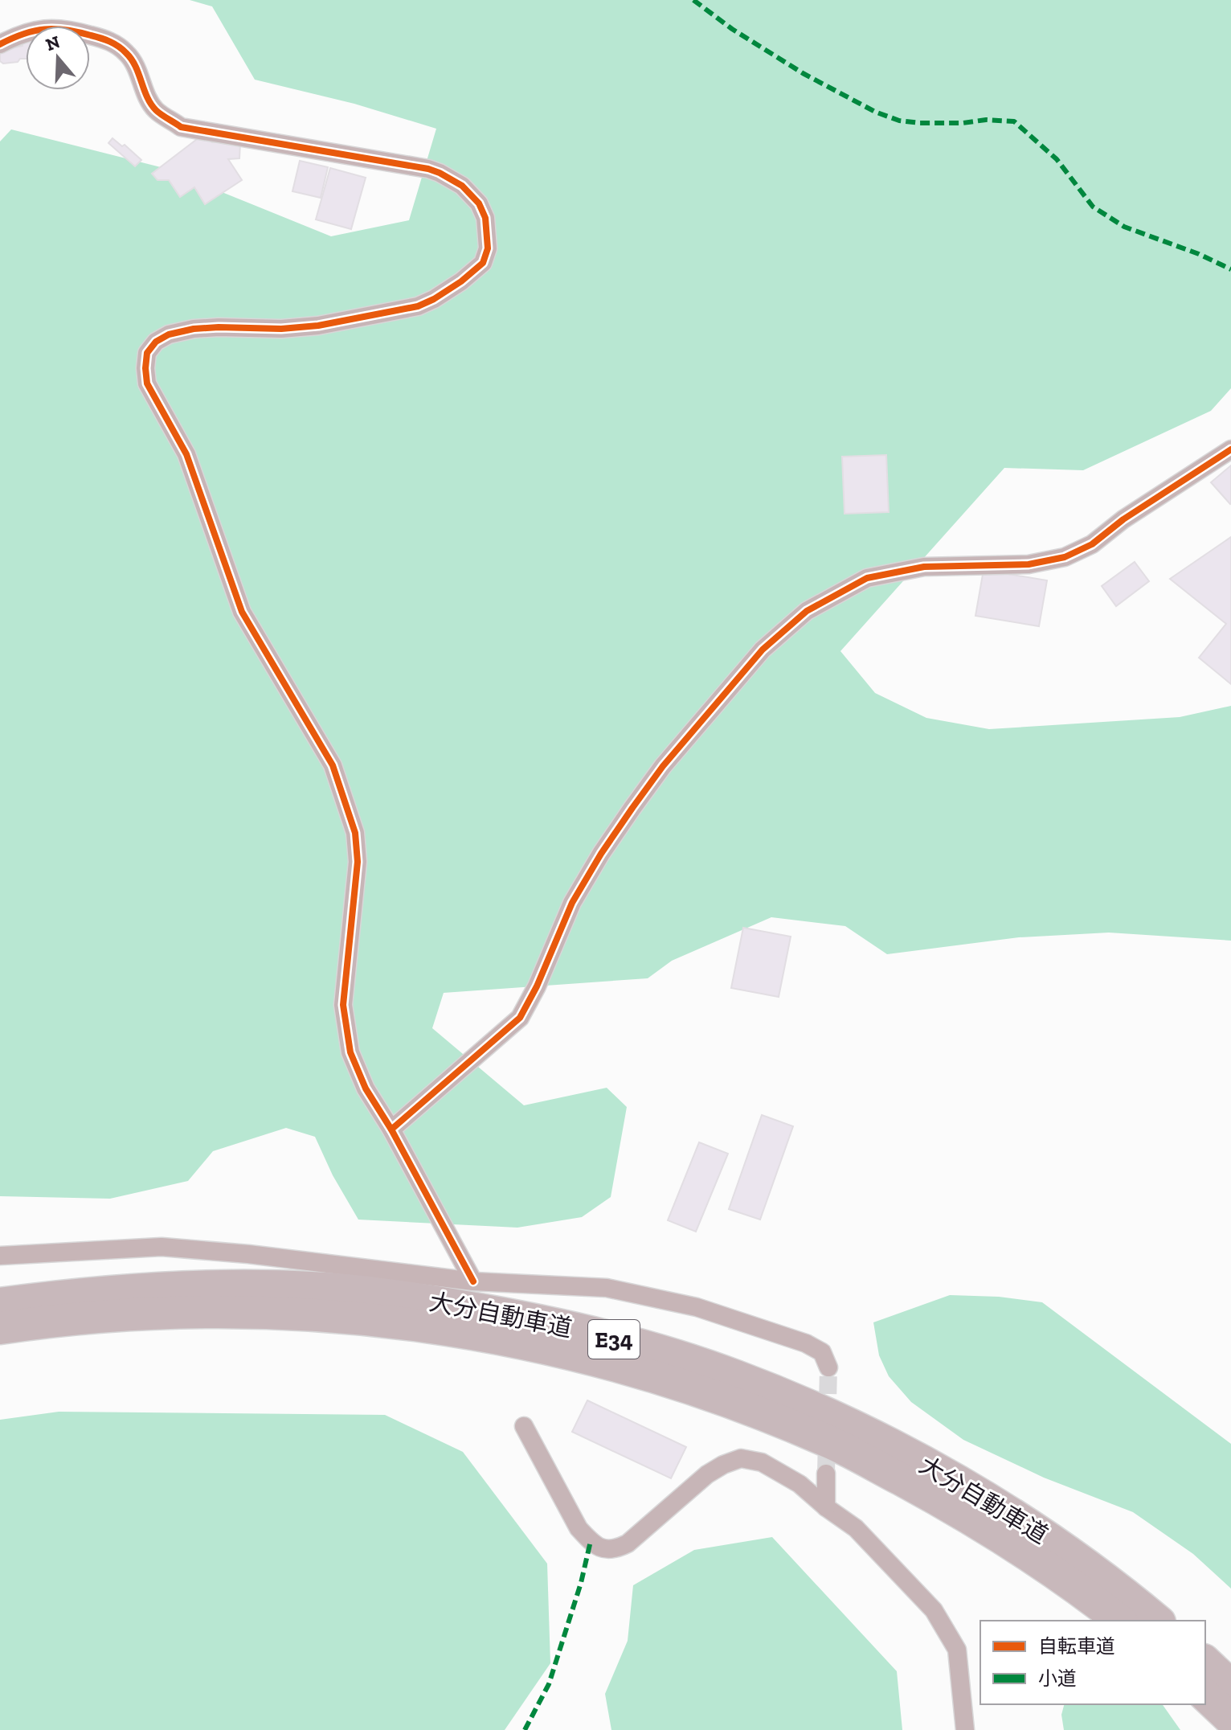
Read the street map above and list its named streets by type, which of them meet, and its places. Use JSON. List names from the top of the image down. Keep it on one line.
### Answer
{"streets":{"highway":["大分自動車道","E34"]},"legend":["自転車道","小道"],"north":"top"}
